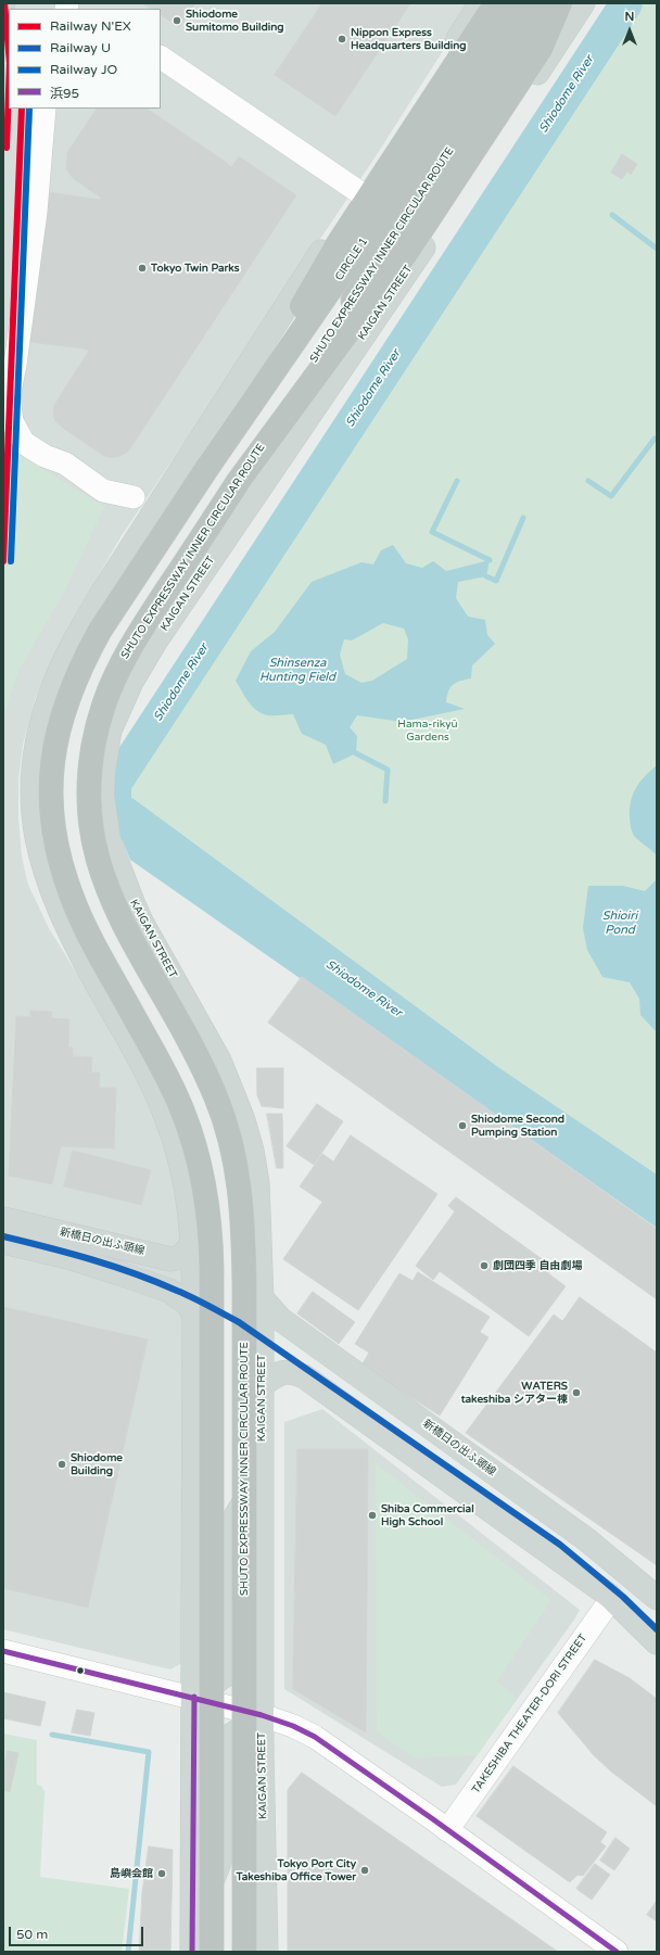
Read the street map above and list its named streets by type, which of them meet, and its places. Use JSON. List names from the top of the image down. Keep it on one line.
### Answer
{"streets":{"highway":["SHUTO EXPRESSWAY INNER CIRCULAR ROUTE","CIRCLE 1"],"main road":["KAIGAN STREET","新橋日の出ふ頭線"],"street":["TAKESHIBA THEATER-DORI STREET"]},"crossings":[["SHUTO EXPRESSWAY INNER CIRCULAR ROUTE","CIRCLE 1"],["KAIGAN STREET","新橋日の出ふ頭線"]],"water":["Shiodome River","Shinsenza Hunting Field","Shioiri Pond"],"parks":["Hama-rikyū Gardens"],"places":["Shiodome Sumitomo Building","Nippon Express Headquarters Building","Tokyo Twin Parks","Shiodome Second Pumping Station","劇団四季 自由劇場","WATERS takeshiba シアター棟","Shiodome Building","Shiba Commercial High School","Tokyo Port City Takeshiba Office Tower","島嶼会館"],"lines":["rail line N'EX","rail line JO","rail line U","transit line 浜95"],"legend":["Railway N'EX","Railway U","Railway JO","浜95"],"scale_bar":"50 m","north":"top"}
